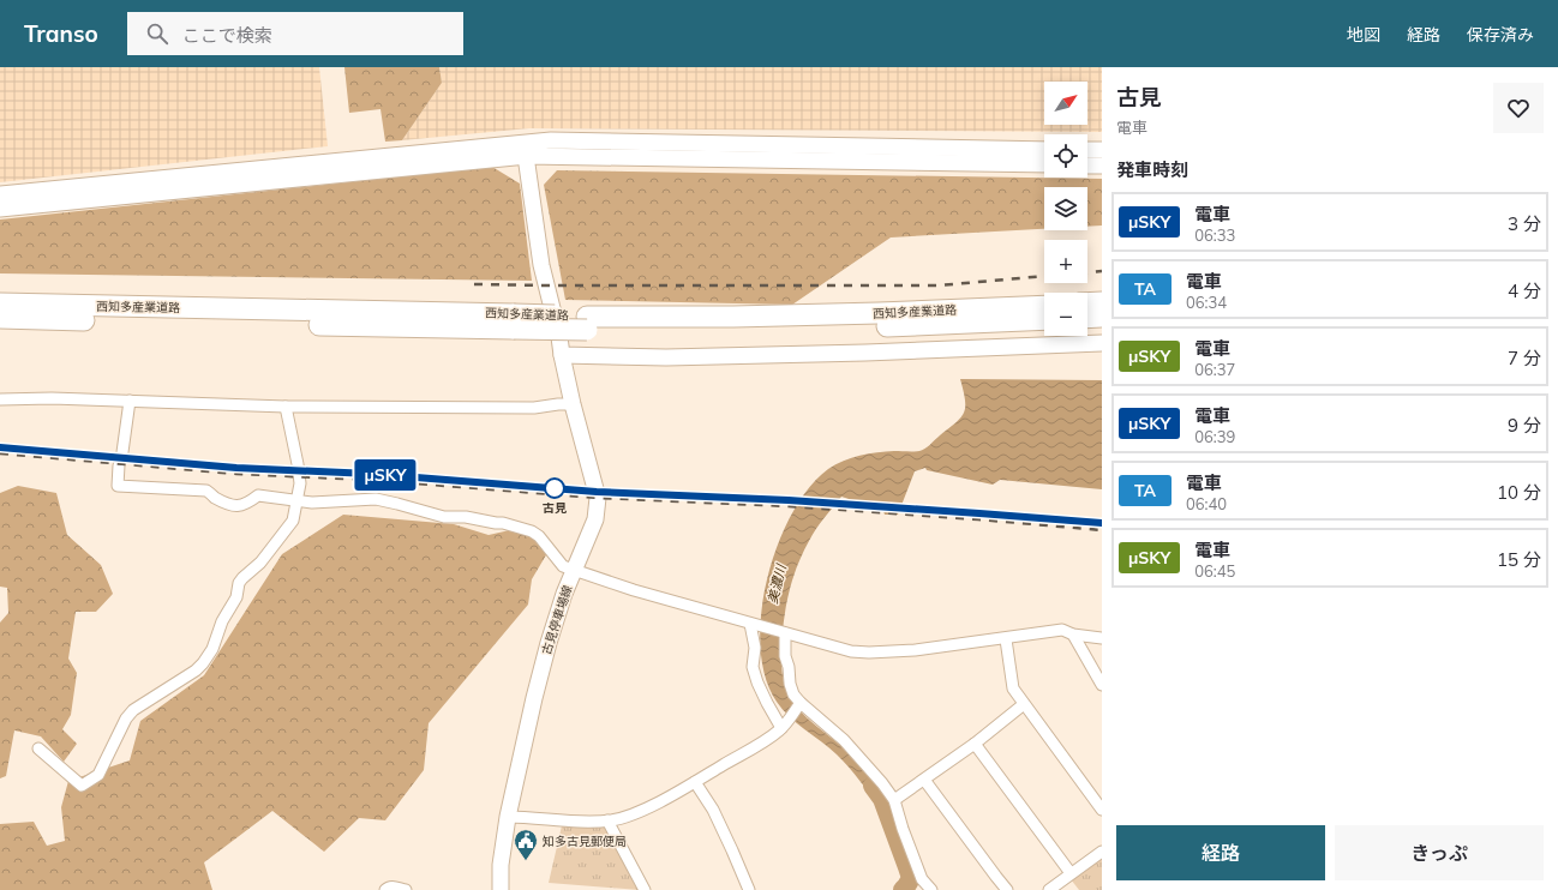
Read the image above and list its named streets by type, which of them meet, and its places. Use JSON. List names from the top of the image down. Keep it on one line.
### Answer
{"streets":{"highway":["西知多産業道路"],"street":["古見停車場線"]},"water":["美濃川"],"places":{"other":["古見"],"public building":["知多古見郵便局"]},"north":"top right","page":{"header":"Transo","search":"ここで検索","nav":["地図","経路","保存済み"],"on_map":"μSKY","heading":[["古見","電車"],"発車時刻"],"map_buttons":["+","−"],"list":[{"mark":"μSKY","name":"電車","note":"06:33","value":"3 分"},{"mark":"TA","name":"電車","note":"06:34","value":"4 分"},{"mark":"μSKY","name":"電車","note":"06:37","value":"7 分"},{"mark":"μSKY","name":"電車","note":"06:39","value":"9 分"},{"mark":"TA","name":"電車","note":"06:40","value":"10 分"},{"mark":"μSKY","name":"電車","note":"06:45","value":"15 分"}],"buttons":["経路","きっぷ"]}}
